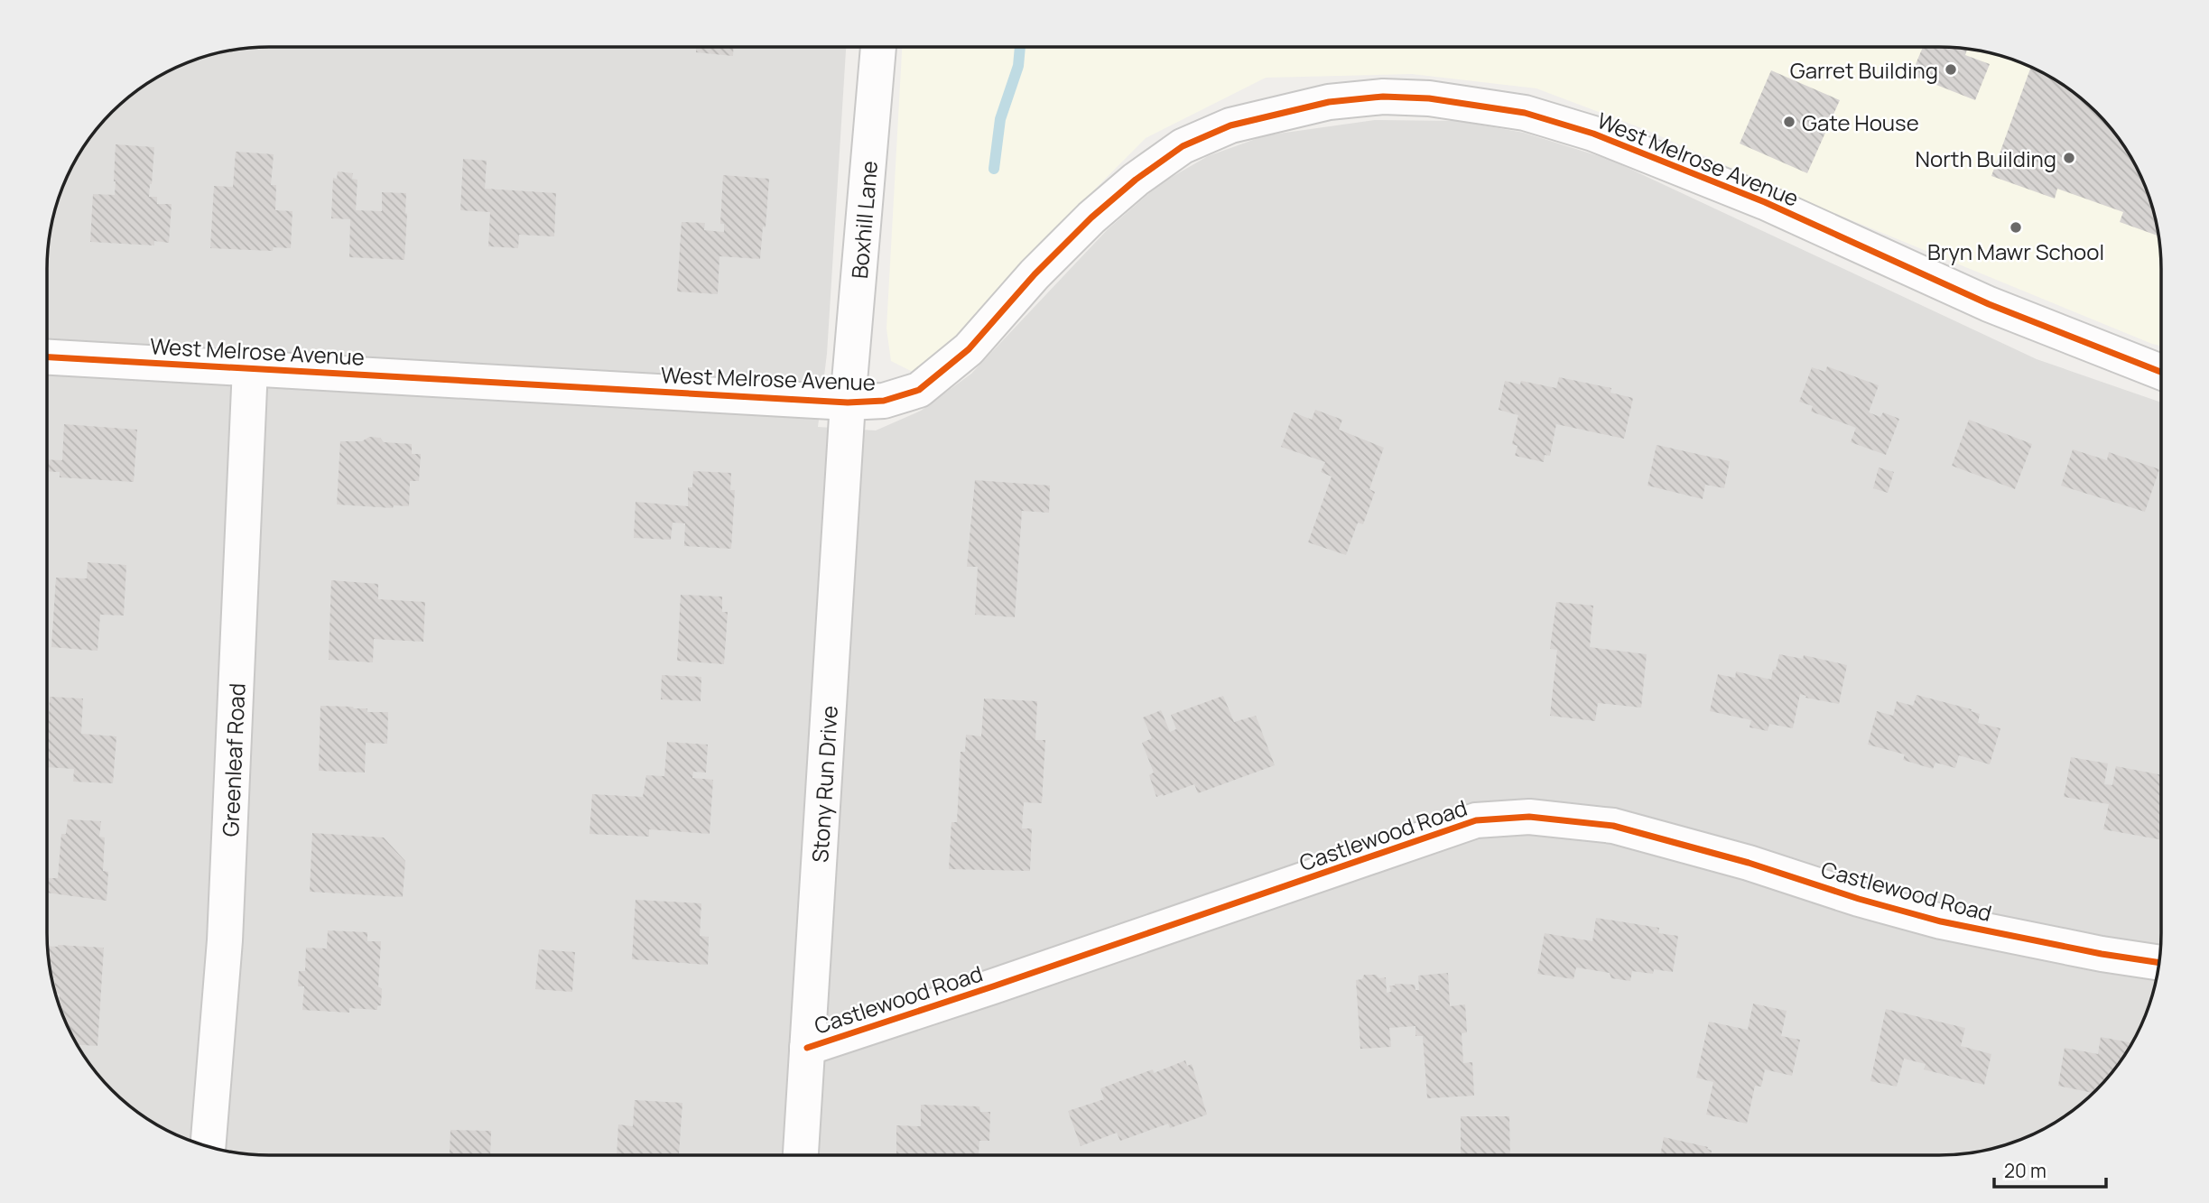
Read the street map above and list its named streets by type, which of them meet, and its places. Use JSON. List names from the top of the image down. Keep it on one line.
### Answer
{"streets":{"street":["West Melrose Avenue","Boxhill Lane","Greenleaf Road","Stony Run Drive","Castlewood Road"]},"crossings":[["West Melrose Avenue","Boxhill Lane"],["West Melrose Avenue","Greenleaf Road"],["West Melrose Avenue","Stony Run Drive"],["Boxhill Lane","Stony Run Drive"],["Stony Run Drive","Castlewood Road"]],"places":["Garret Building","Gate House","North Building","Bryn Mawr School"],"scale_bar":"20 m"}
